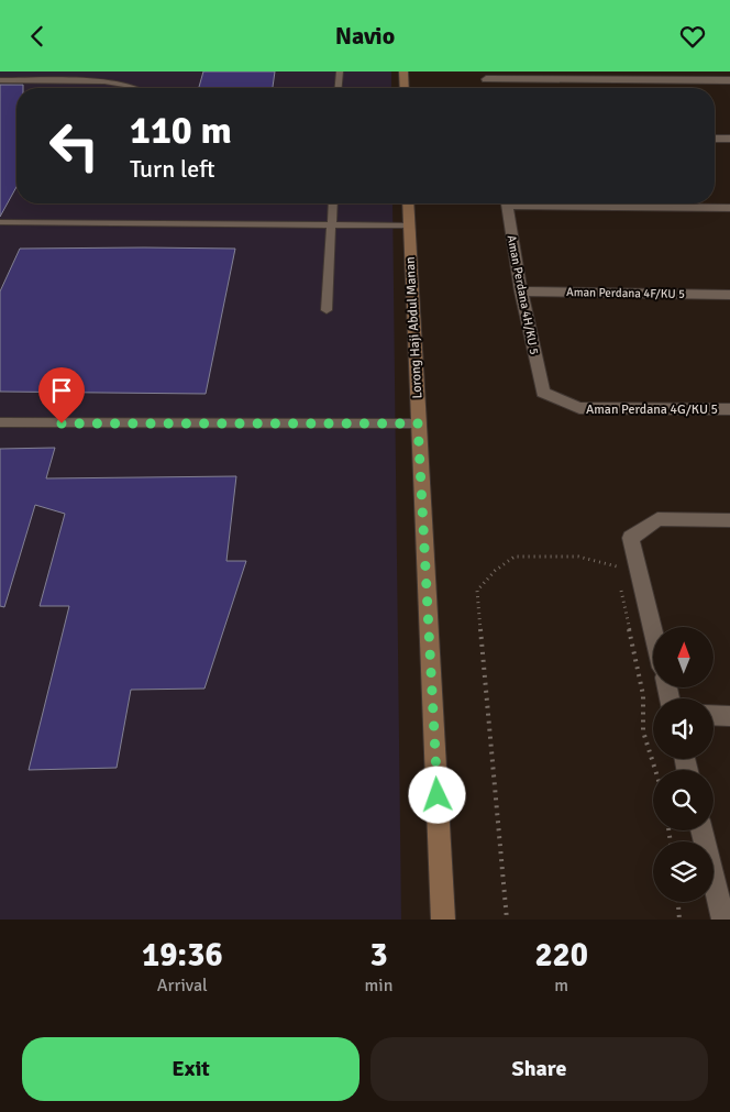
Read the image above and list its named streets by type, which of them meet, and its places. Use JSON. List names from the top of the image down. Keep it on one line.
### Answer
{"streets":{"street":["Aman Perdana 4F/KU 5","Aman Perdana 4H/KU 5","Lorong Haji Abdul Manan","Aman Perdana 4G/KU 5"]},"crossings":[["Aman Perdana 4F/KU 5","Aman Perdana 4H/KU 5"],["Aman Perdana 4H/KU 5","Aman Perdana 4G/KU 5"]],"north":"top","page":{"header":"Navio","turn":["110 m","Turn left"],"eta":["19:36","Arrival","3","min","220","m"],"buttons":["Exit","Share"]}}
